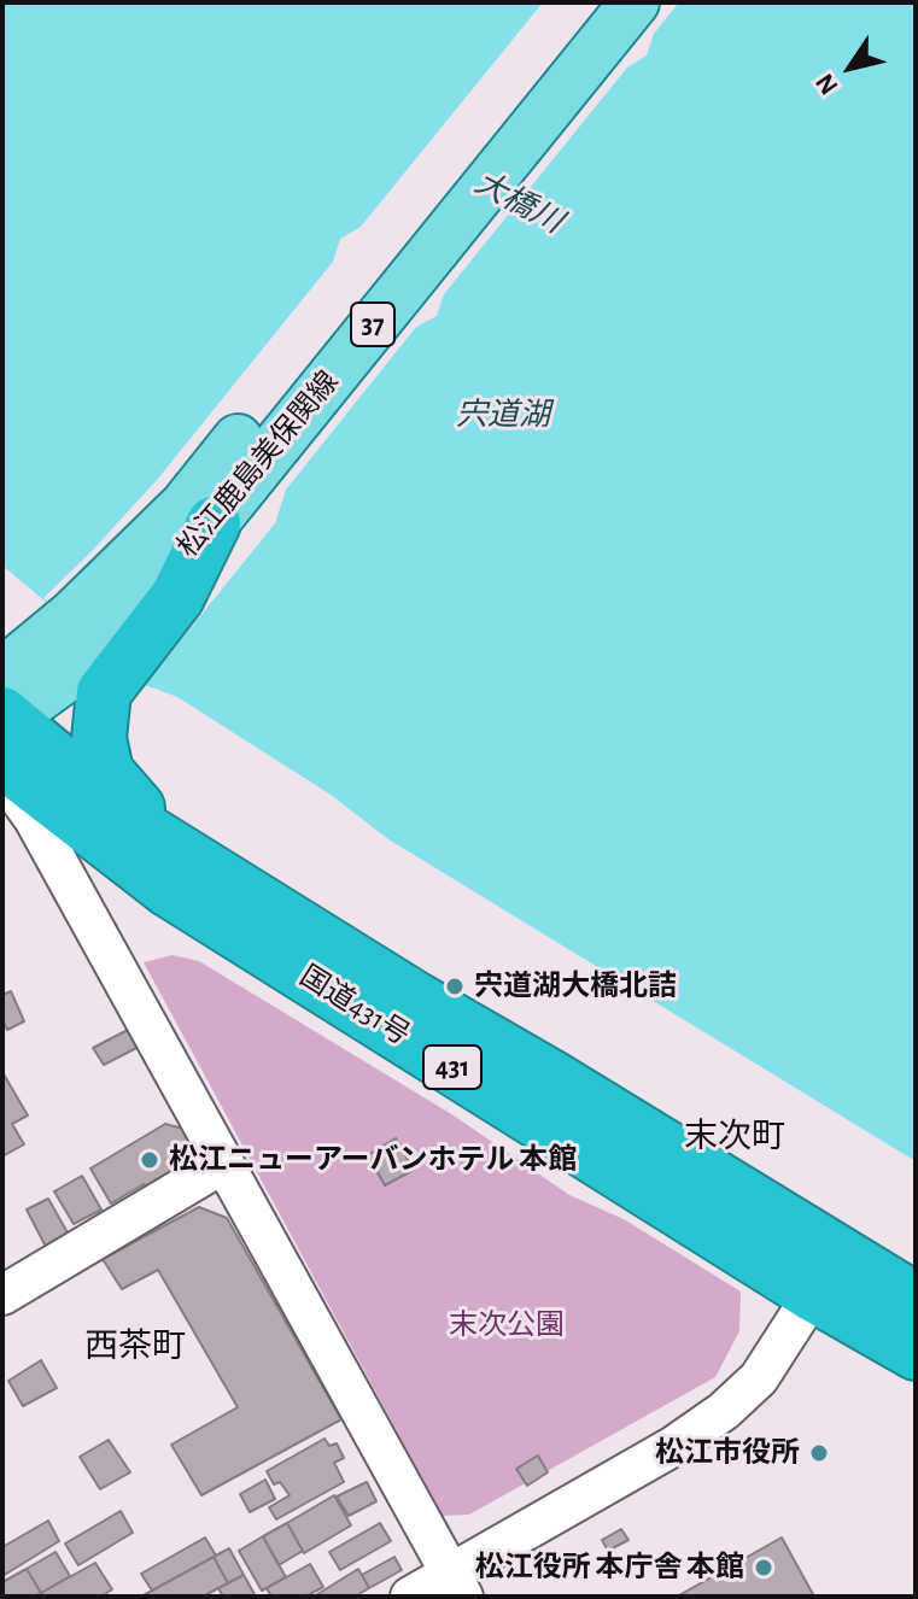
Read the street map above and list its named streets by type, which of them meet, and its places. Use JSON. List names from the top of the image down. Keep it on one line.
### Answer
{"streets":{"highway":["国道431号","431"],"main road":["37","松江鹿島美保関線"]},"crossings":[["松江鹿島美保関線","国道431号"]],"districts":["末次町","西茶町"],"water":["大橋川","宍道湖"],"parks":["末次公園"],"places":["宍道湖大橋北詰","松江ニューアーバンホテル 本館","松江市役所","松江役所 本庁舎 本館"],"north":"bottom left"}
